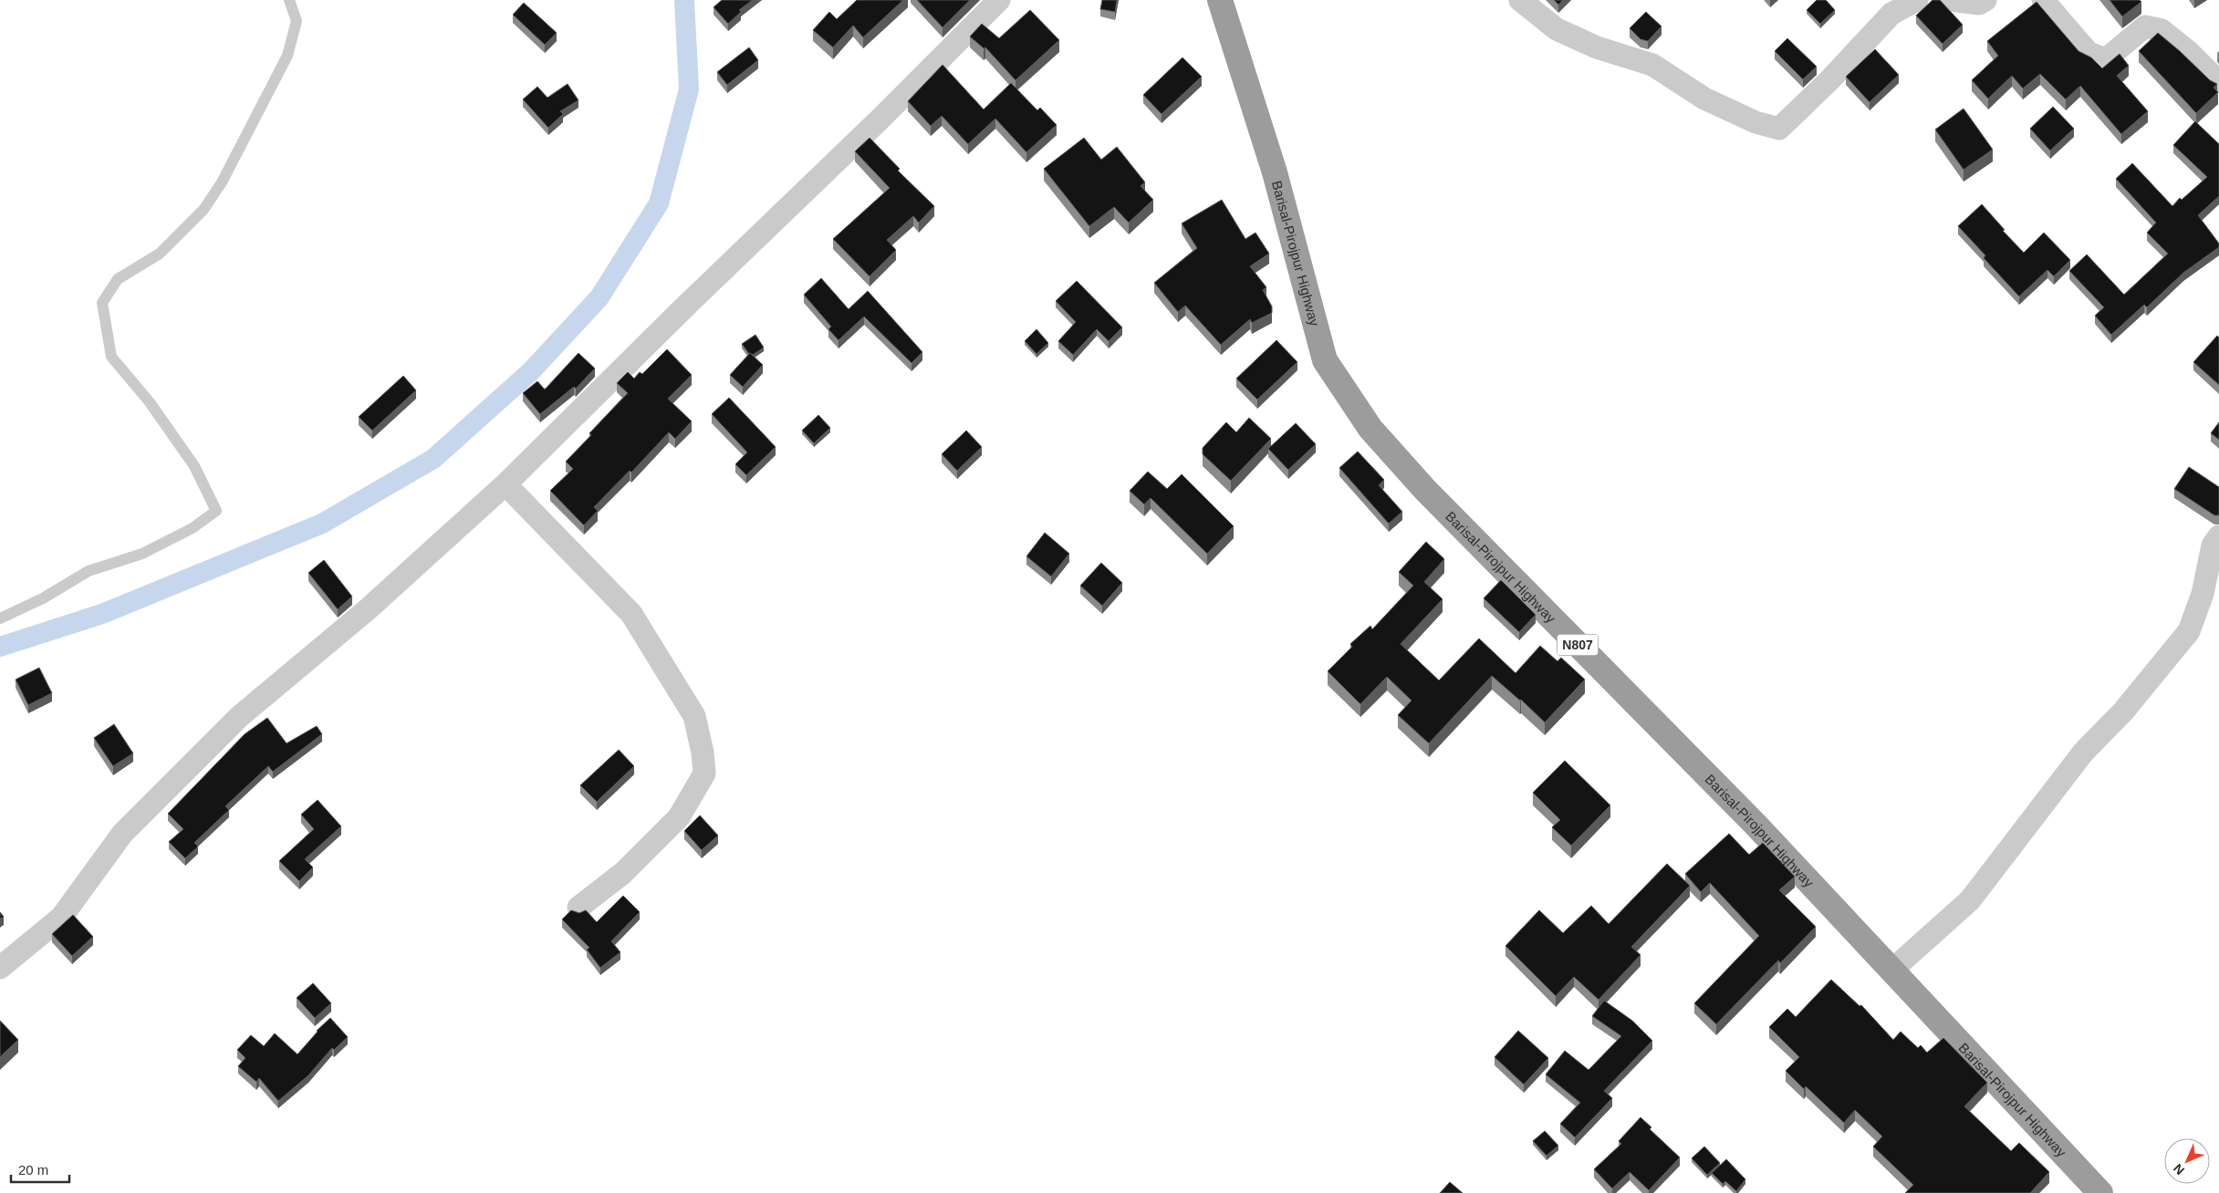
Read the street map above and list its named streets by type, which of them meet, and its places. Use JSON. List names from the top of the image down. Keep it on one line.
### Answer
{"streets":{"highway":["Barisal-Pirojpur Highway","N807"]},"scale_bar":"20 m","north":"bottom left"}
